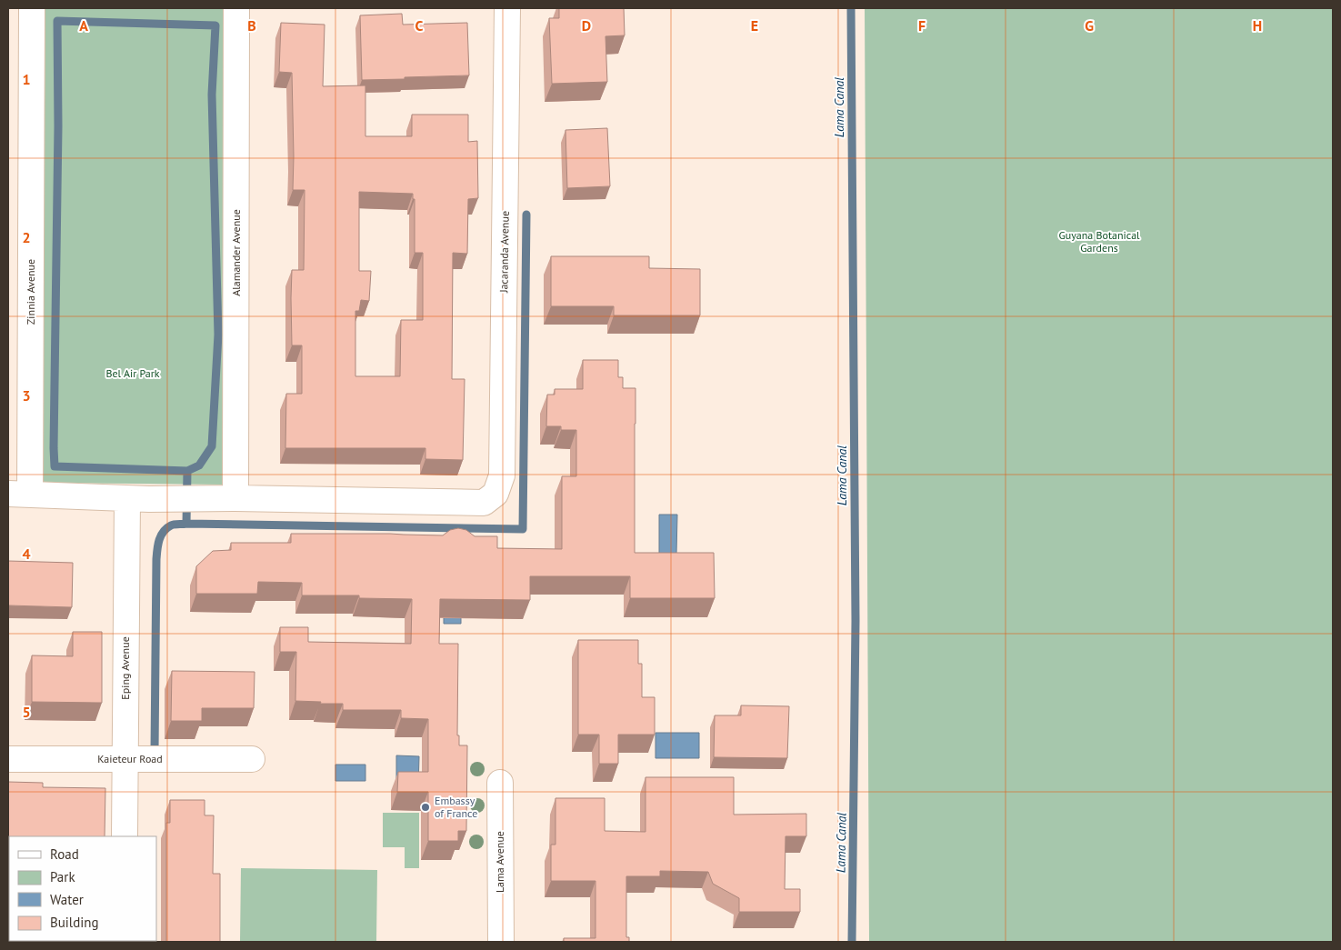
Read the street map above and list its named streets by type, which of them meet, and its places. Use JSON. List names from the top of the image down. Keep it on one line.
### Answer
{"streets":{"street":["Jacaranda Avenue","Alamander Avenue","Zinnia Avenue","Eping Avenue","Kaieteur Road","Lama Avenue"]},"crossings":[["Jacaranda Avenue","Alamander Avenue"],["Eping Avenue","Kaieteur Road"]],"water":["Lama Canal"],"parks":["Guyana Botanical Gardens","Bel Air Park"],"places":["Embassy of France"],"legend":["Road","Park","Water","Building"],"grid":{"columns":["A","B","C","D","E","F","G","H"],"rows":["1","2","3","4","5"]}}
